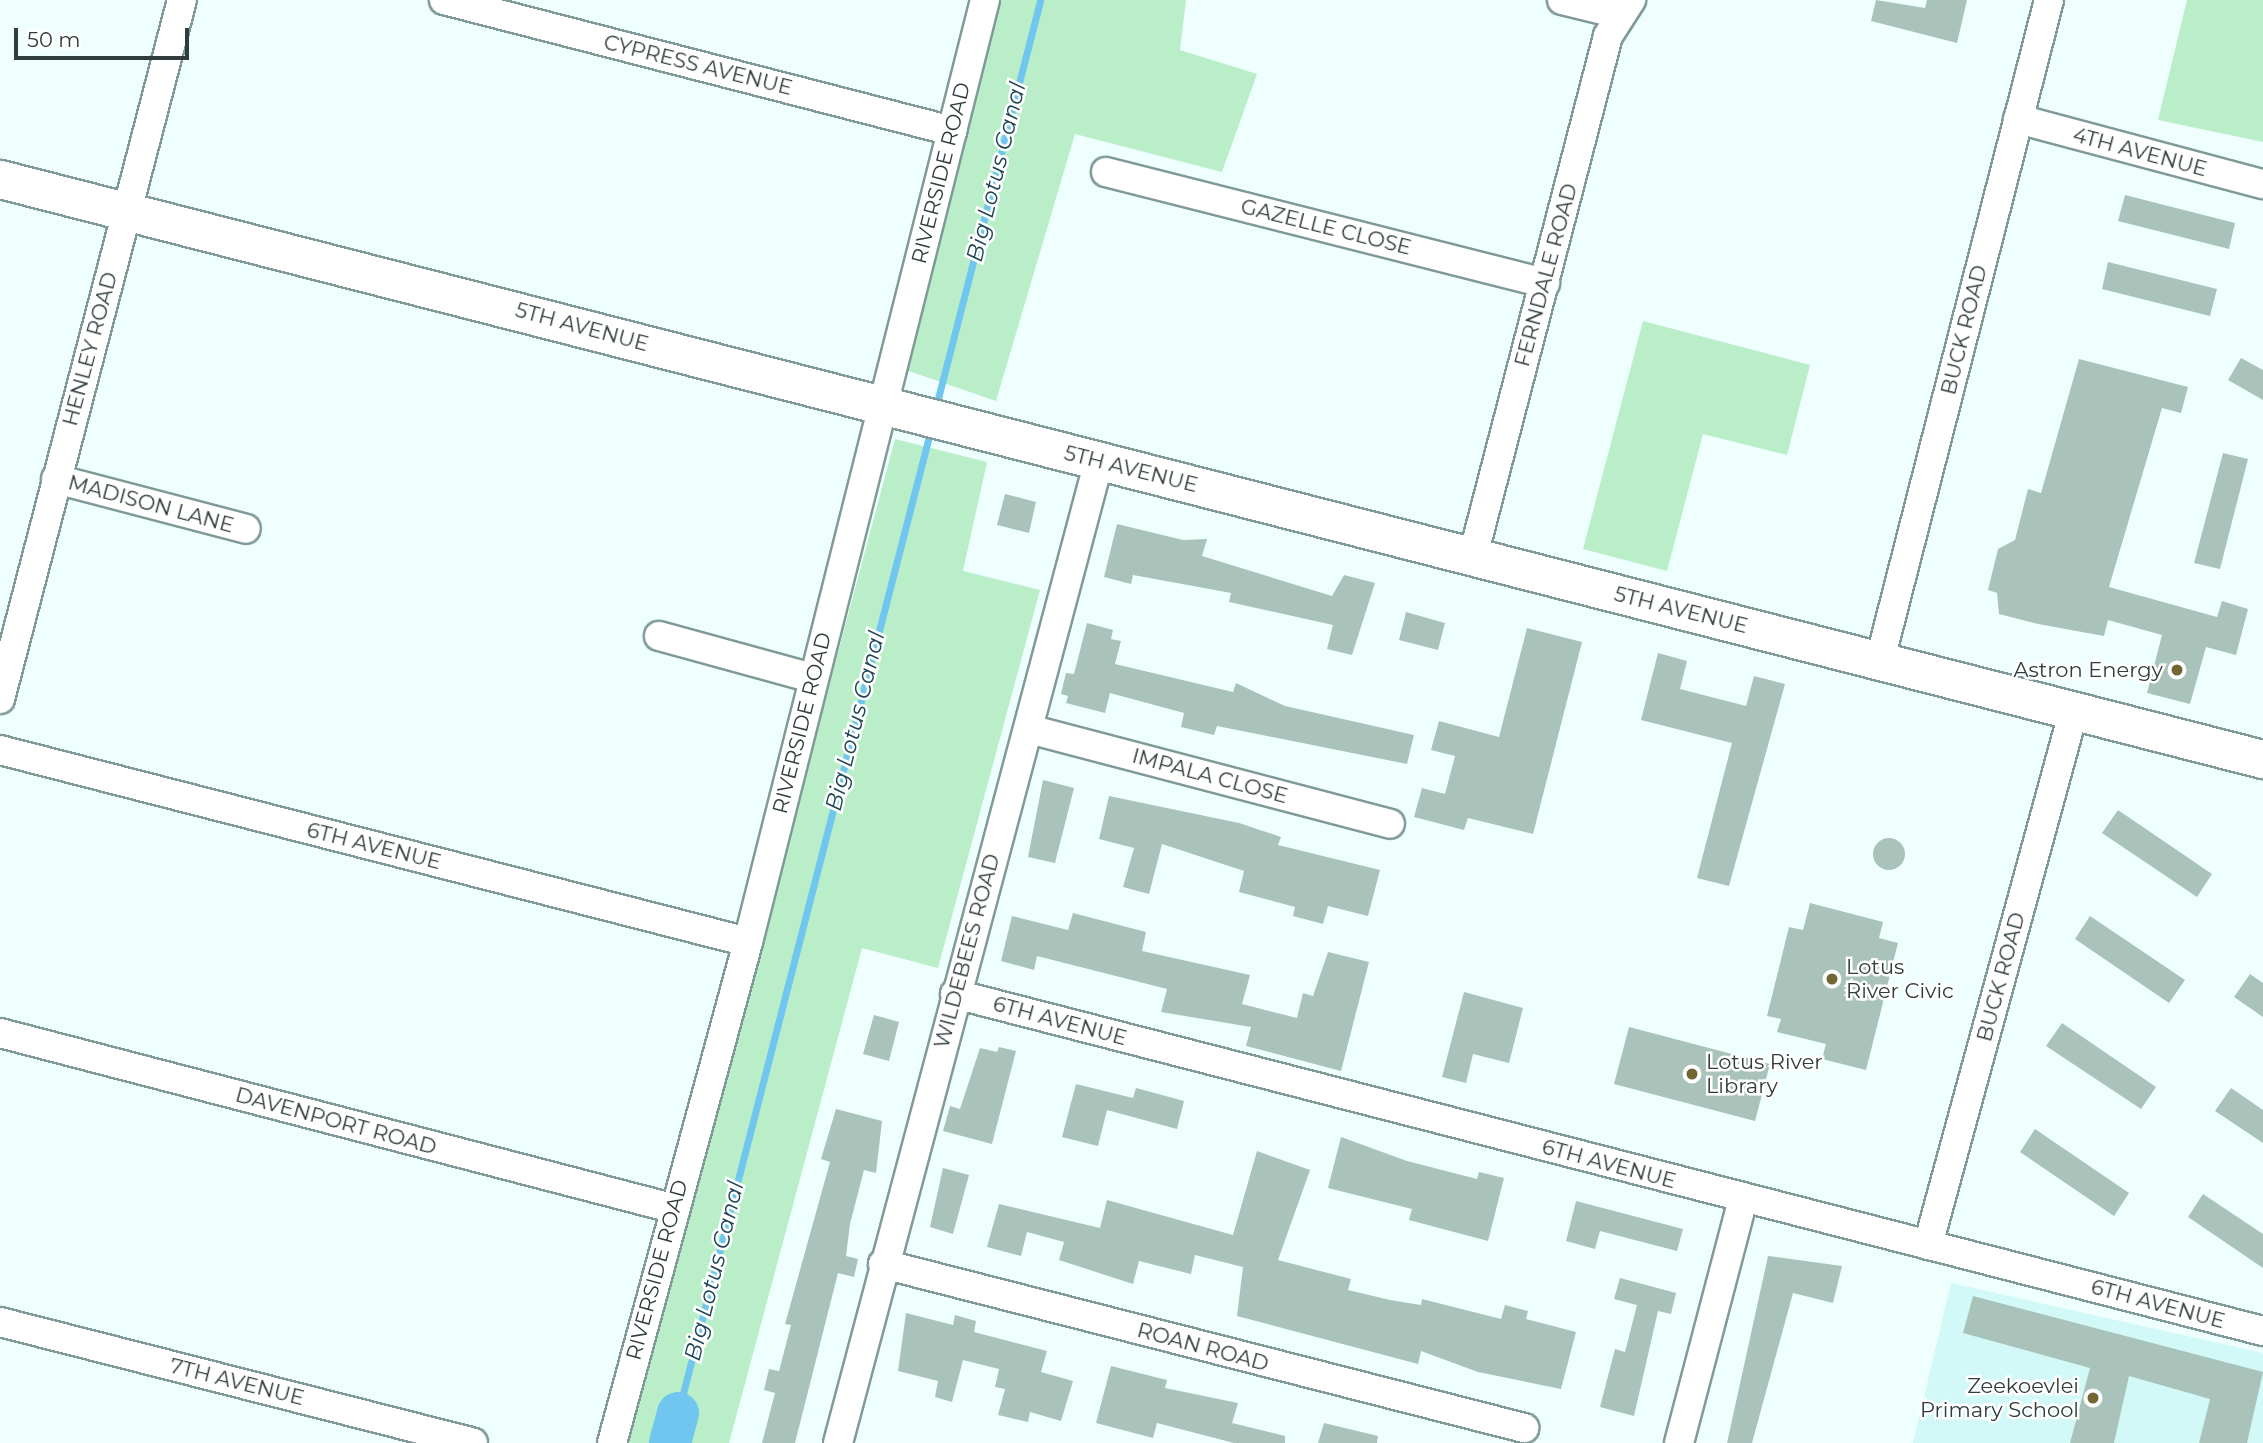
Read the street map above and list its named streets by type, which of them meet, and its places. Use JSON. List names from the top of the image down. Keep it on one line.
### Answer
{"streets":{"main road":["5TH AVENUE"],"street":["CYPRESS AVENUE","4TH AVENUE","RIVERSIDE ROAD","GAZELLE CLOSE","FERNDALE ROAD","BUCK ROAD","HENLEY ROAD","MADISON LANE","IMPALA CLOSE","6TH AVENUE","WILDEBEES ROAD","DAVENPORT ROAD","ROAN ROAD","7TH AVENUE"]},"crossings":[["CYPRESS AVENUE","RIVERSIDE ROAD"],["4TH AVENUE","BUCK ROAD"],["RIVERSIDE ROAD","5TH AVENUE"],["RIVERSIDE ROAD","6TH AVENUE"],["RIVERSIDE ROAD","DAVENPORT ROAD"],["GAZELLE CLOSE","FERNDALE ROAD"],["FERNDALE ROAD","5TH AVENUE"],["5TH AVENUE","BUCK ROAD"],["5TH AVENUE","HENLEY ROAD"],["5TH AVENUE","WILDEBEES ROAD"],["BUCK ROAD","6TH AVENUE"],["HENLEY ROAD","MADISON LANE"],["IMPALA CLOSE","WILDEBEES ROAD"],["6TH AVENUE","WILDEBEES ROAD"],["WILDEBEES ROAD","ROAN ROAD"]],"water":["Big Lotus Canal"],"places":["Astron Energy","Lotus River Civic","Lotus River Library","Zeekoevlei Primary School"],"scale_bar":"50 m"}
